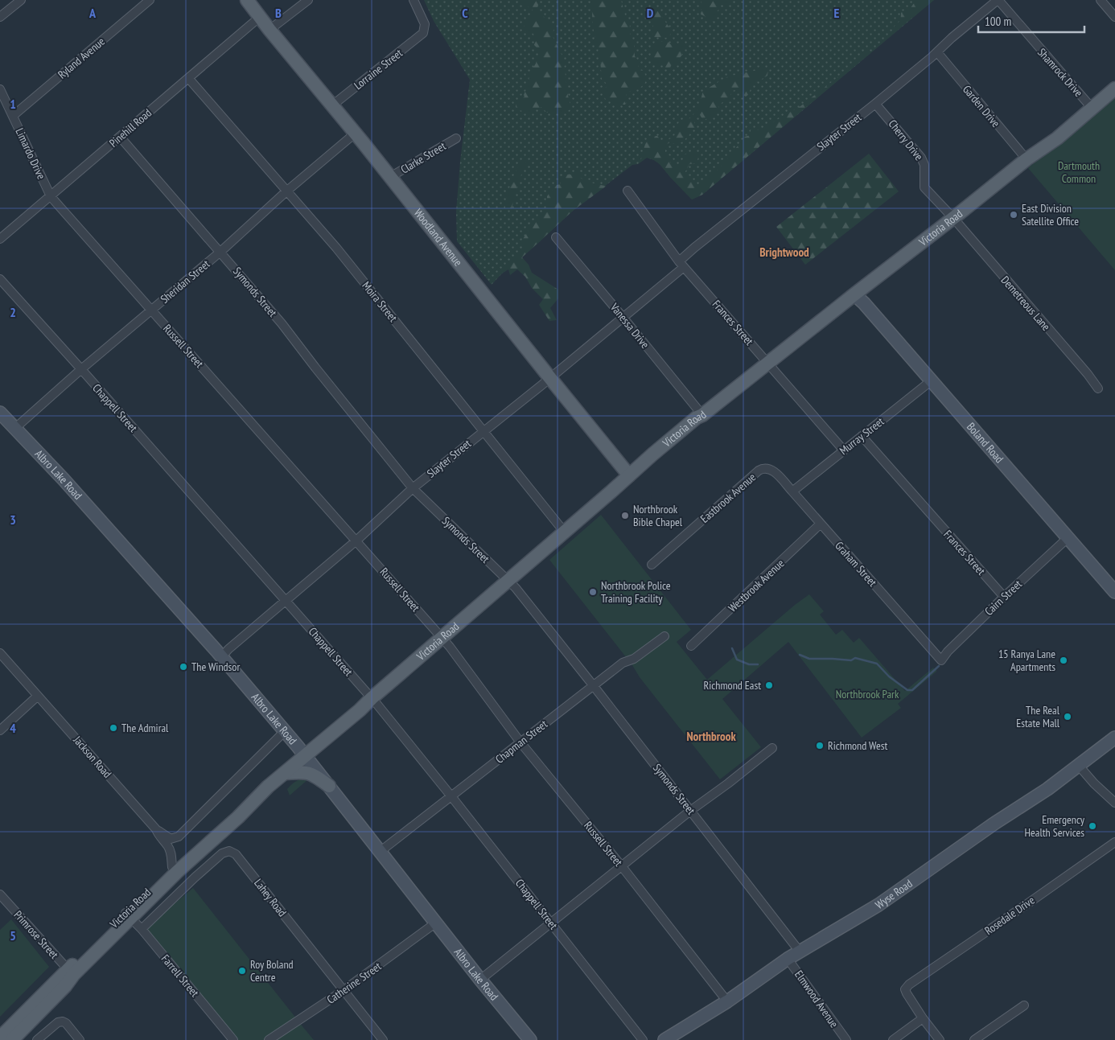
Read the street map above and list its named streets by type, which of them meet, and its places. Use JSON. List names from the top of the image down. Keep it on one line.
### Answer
{"streets":{"main road":["Victoria Road","Woodland Avenue","Boland Road","Albro Lake Road","Wyse Road"],"street":["Ryland Avenue","Lorraine Street","Shamrock Drive","Garden Drive","Pinehill Road","Slayter Street","Cherry Drive","Limardo Drive","Clarke Street","Sheridan Street","Symonds Street","Moira Street","Demetreous Lane","Frances Street","Vanessa Drive","Russell Street","Chappell Street","Murray Street","Eastbrook Avenue","Graham Street","Westbrook Avenue","Cairn Street","Chapman Street","Jackson Road","Lahey Road","Rosedale Drive","Primrose Street","Farrell Street","Catherine Street","Elmwood Avenue"]},"crossings":[["Ryland Avenue","Limardo Drive"],["Lorraine Street","Woodland Avenue"],["Shamrock Drive","Slayter Street"],["Shamrock Drive","Victoria Road"],["Garden Drive","Slayter Street"],["Garden Drive","Victoria Road"],["Pinehill Road","Limardo Drive"],["Pinehill Road","Woodland Avenue"],["Pinehill Road","Symonds Street"],["Pinehill Road","Moira Street"],["Pinehill Road","Russell Street"],["Slayter Street","Cherry Drive"],["Slayter Street","Woodland Avenue"],["Slayter Street","Symonds Street"],["Slayter Street","Moira Street"],["Slayter Street","Frances Street"],["Slayter Street","Vanessa Drive"],["Slayter Street","Russell Street"],["Slayter Street","Chappell Street"],["Slayter Street","Albro Lake Road"],["Cherry Drive","Victoria Road"],["Cherry Drive","Demetreous Lane"],["Limardo Drive","Russell Street"],["Clarke Street","Woodland Avenue"],["Victoria Road","Woodland Avenue"],["Victoria Road","Symonds Street"],["Victoria Road","Moira Street"],["Victoria Road","Demetreous Lane"],["Victoria Road","Frances Street"],["Victoria Road","Vanessa Drive"],["Victoria Road","Russell Street"],["Victoria Road","Chappell Street"],["Victoria Road","Boland Road"],["Victoria Road","Albro Lake Road"],["Victoria Road","Jackson Road"],["Victoria Road","Primrose Street"],["Victoria Road","Farrell Street"],["Woodland Avenue","Sheridan Street"],["Sheridan Street","Symonds Street"],["Sheridan Street","Moira Street"],["Sheridan Street","Russell Street"],["Sheridan Street","Chappell Street"],["Sheridan Street","Albro Lake Road"],["Symonds Street","Chapman Street"],["Symonds Street","Wyse Road"],["Frances Street","Murray Street"],["Frances Street","Cairn Street"],["Russell Street","Chapman Street"],["Russell Street","Wyse Road"],["Chappell Street","Chapman Street"],["Murray Street","Boland Road"],["Murray Street","Graham Street"],["Boland Road","Cairn Street"],["Albro Lake Road","Chapman Street"],["Albro Lake Road","Catherine Street"],["Eastbrook Avenue","Graham Street"],["Graham Street","Westbrook Avenue"],["Graham Street","Cairn Street"],["Wyse Road","Elmwood Avenue"],["Lahey Road","Farrell Street"],["Lahey Road","Catherine Street"]],"districts":["Brightwood","Northbrook"],"parks":["Dartmouth Common","Northbrook Park"],"places":["East Division Satellite Office","Northbrook Bible Chapel","Northbrook Police Training Facility","15 Ranya Lane Apartments","The Windsor","Richmond East","The Real Estate Mall","The Admiral","Richmond West","Emergency Health Services","Roy Boland Centre"],"scale_bar":"100 m","grid":{"columns":["A","B","C","D","E"],"rows":["1","2","3","4","5"]}}
